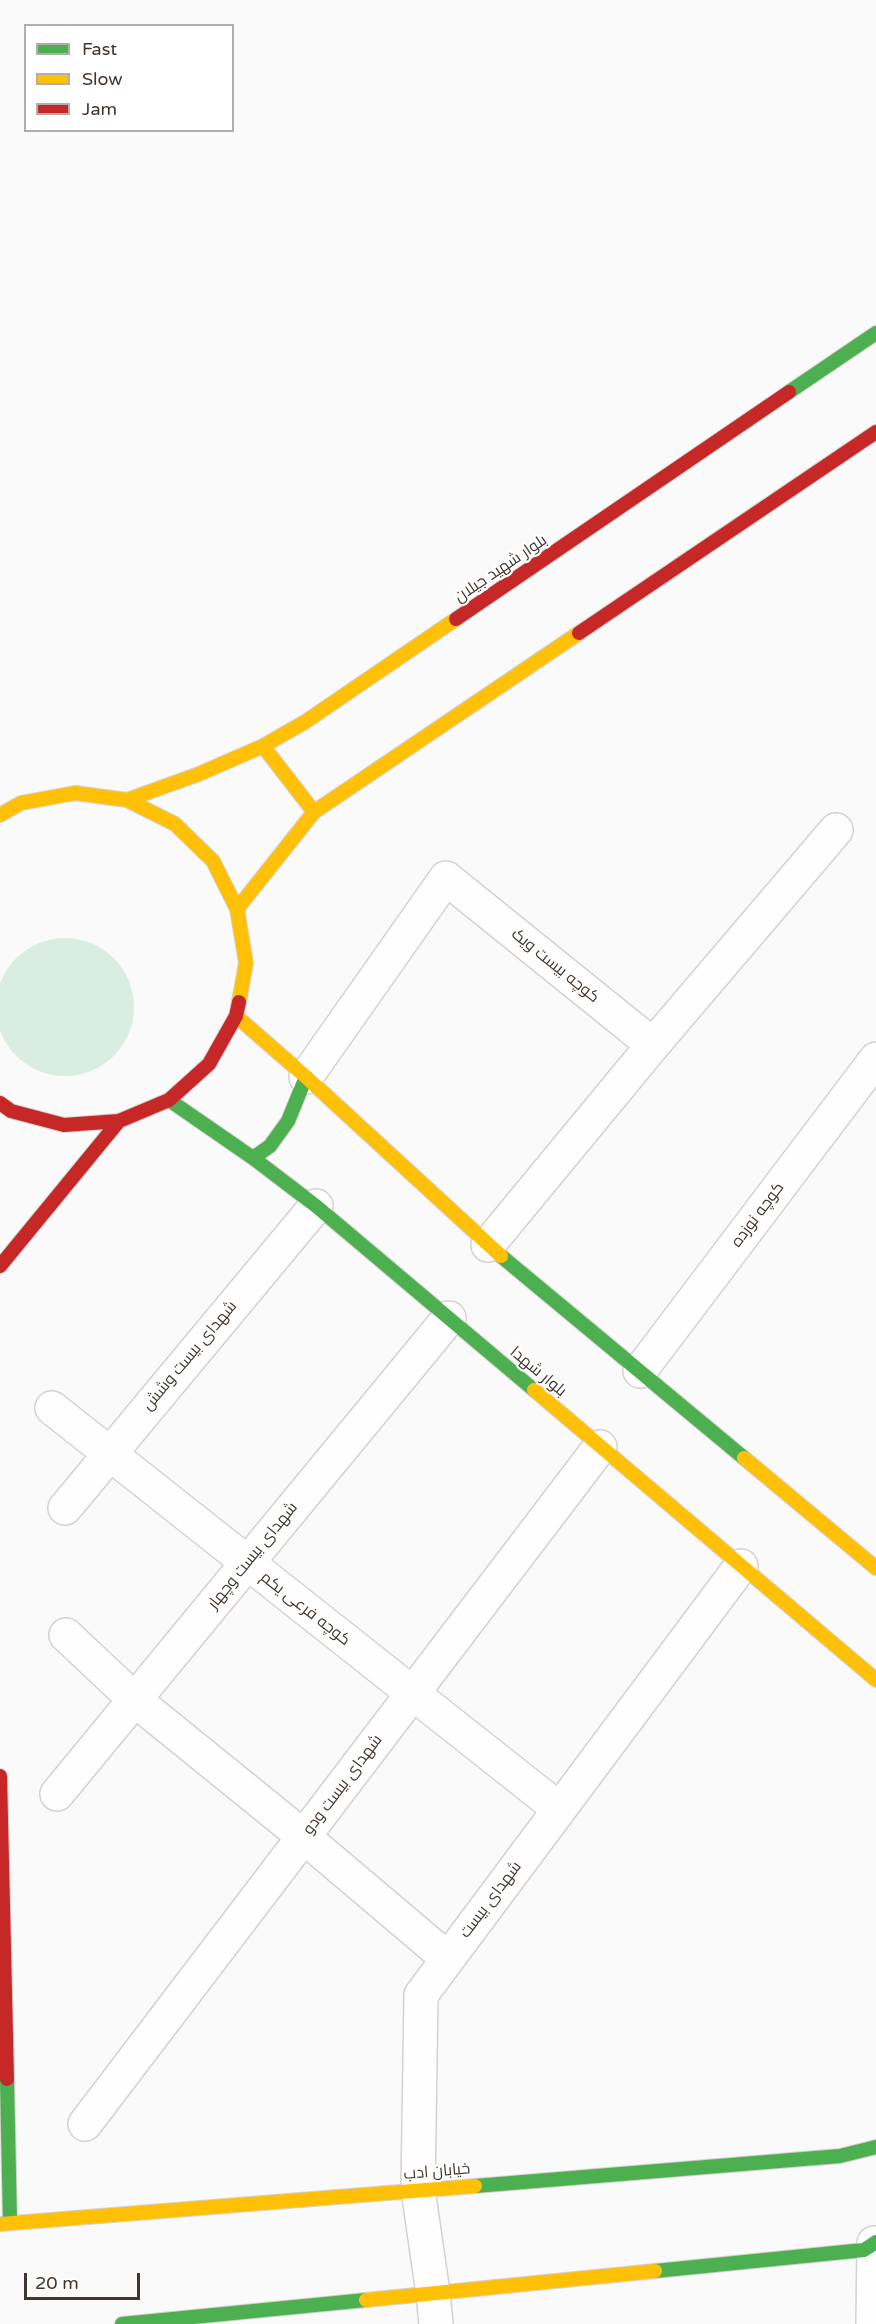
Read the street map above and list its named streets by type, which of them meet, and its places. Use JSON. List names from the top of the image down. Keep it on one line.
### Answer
{"streets":{"street":["بلوار شهید جیلان","کوچه بیست ویک","کوچه نوزده","شهدای بیست وشش","بلوار شهدا","شهدای بیست وچهار","کوچه فرعی یکم","شهدای بیست ودو","شهدای بیست","خیابان ادب"]},"crossings":[["شهدای بیست وشش","بلوار شهدا"],["شهدای بیست وشش","کوچه فرعی یکم"],["بلوار شهدا","شهدای بیست وچهار"],["بلوار شهدا","شهدای بیست ودو"],["بلوار شهدا","شهدای بیست"],["شهدای بیست وچهار","کوچه فرعی یکم"],["کوچه فرعی یکم","شهدای بیست ودو"],["کوچه فرعی یکم","شهدای بیست"],["شهدای بیست","خیابان ادب"]],"legend":["Fast","Slow","Jam"],"scale_bar":"20 m"}
